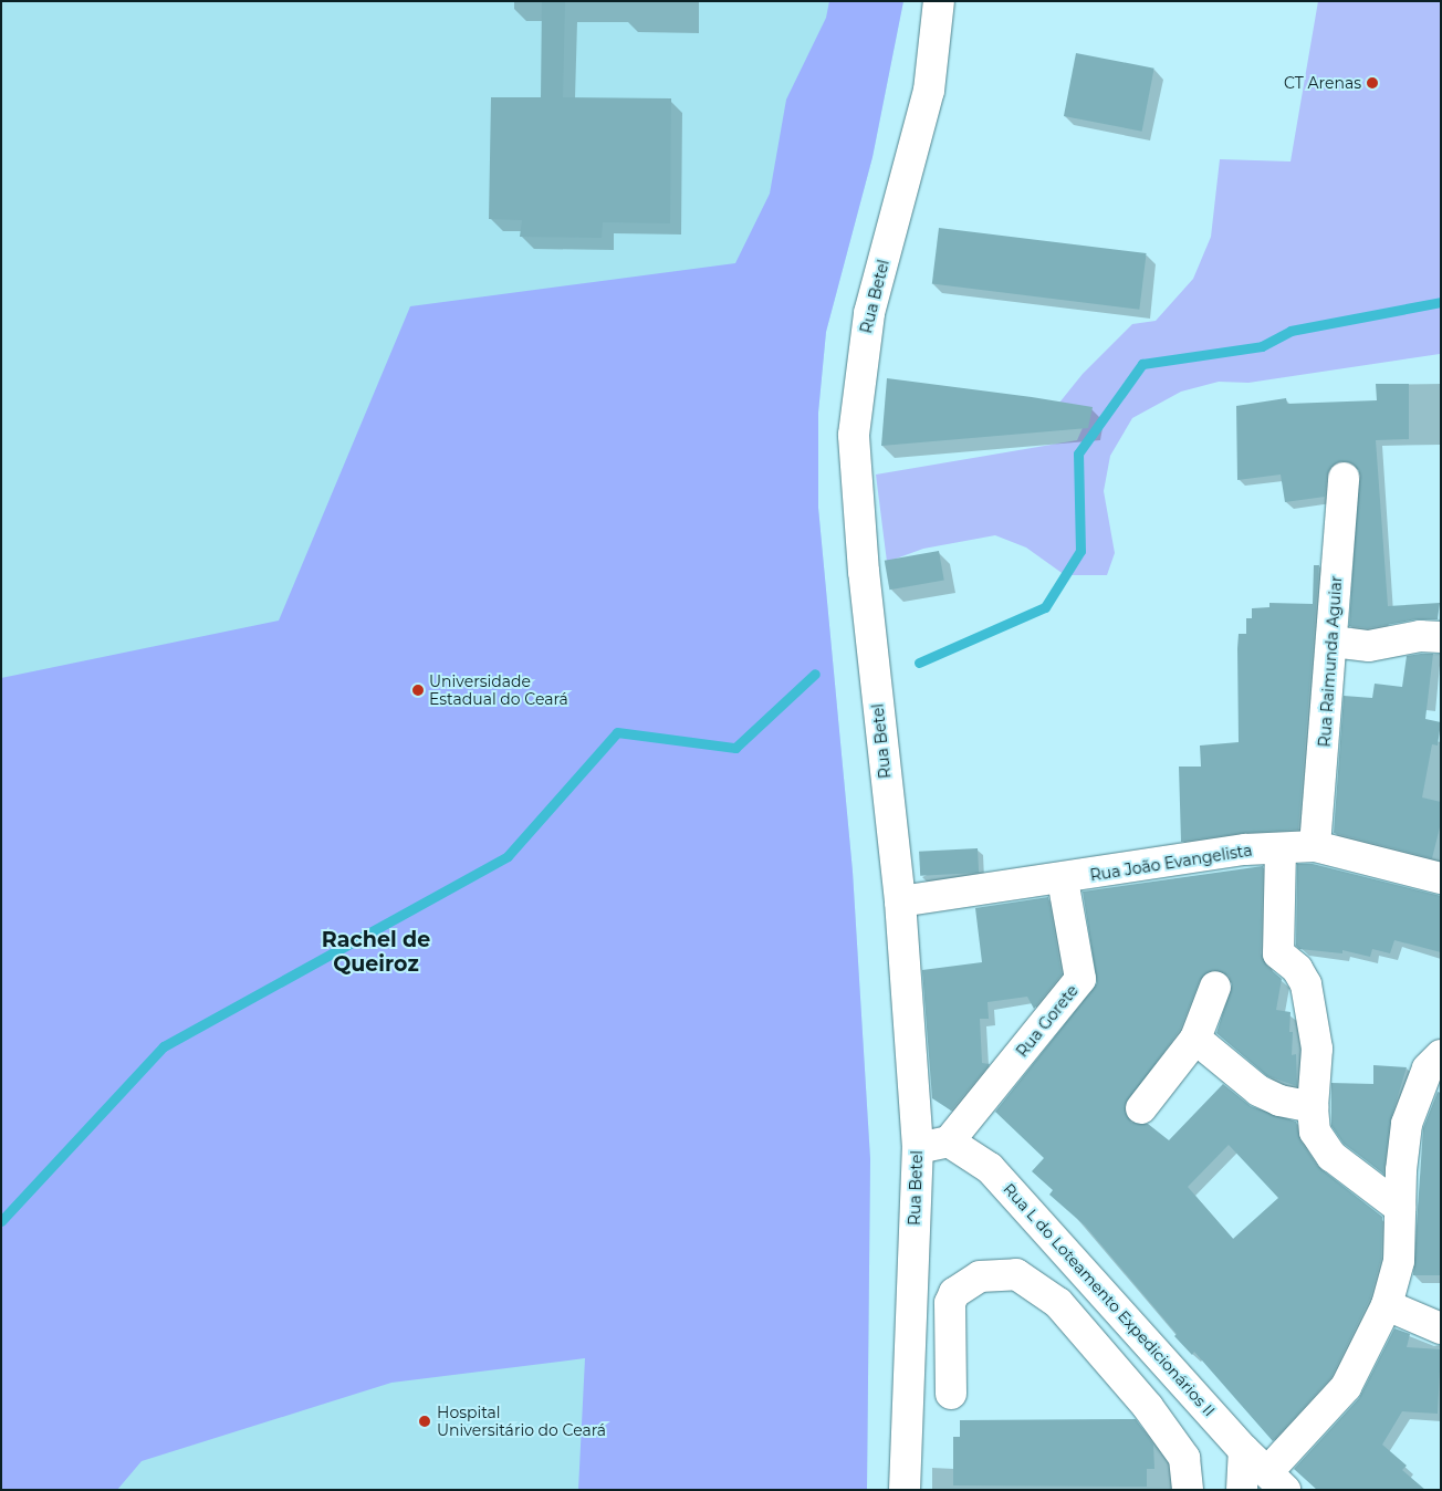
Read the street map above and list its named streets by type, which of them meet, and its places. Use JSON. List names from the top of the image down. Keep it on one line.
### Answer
{"streets":{"street":["Rua Betel","Rua Raimunda Aguiar","Rua João Evangelista","Rua Gorete","Rua L do Loteamento Expedicionários II"]},"crossings":[["Rua Betel","Rua João Evangelista"],["Rua Raimunda Aguiar","Rua João Evangelista"],["Rua João Evangelista","Rua Gorete"],["Rua Gorete","Rua L do Loteamento Expedicionários II"]],"districts":["Rachel de Queiroz"],"places":["CT Arenas","Universidade Estadual do Ceará","Hospital Universitário do Ceará"]}
